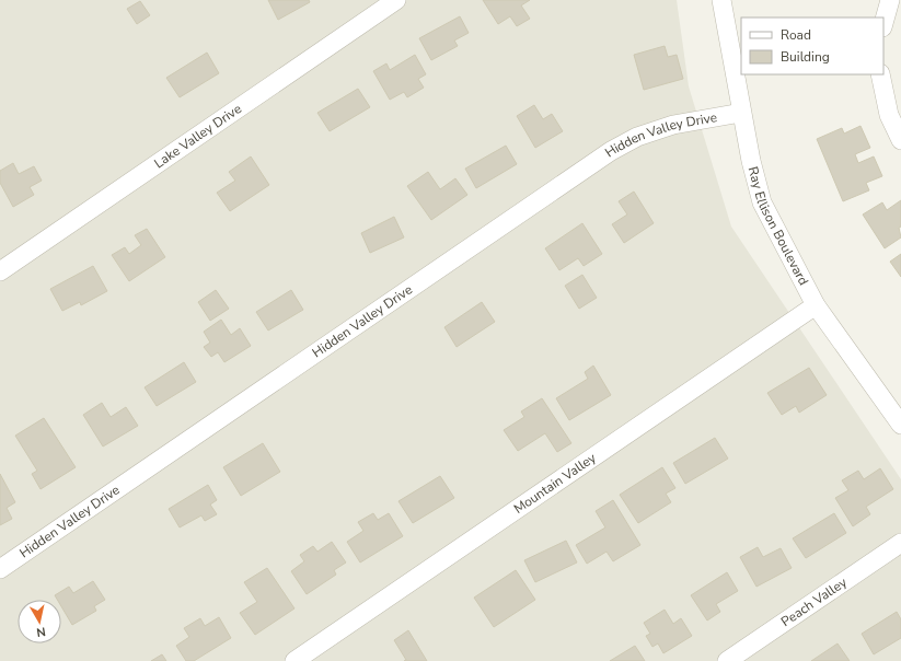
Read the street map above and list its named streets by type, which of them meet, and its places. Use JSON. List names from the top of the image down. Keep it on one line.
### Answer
{"streets":{"street":["Lake Valley Drive","Hidden Valley Drive","Ray Ellison Boulevard","Mountain Valley","Peach Valley"]},"crossings":[["Hidden Valley Drive","Ray Ellison Boulevard"],["Ray Ellison Boulevard","Mountain Valley"]],"legend":["Road","Building"],"north":"bottom"}
